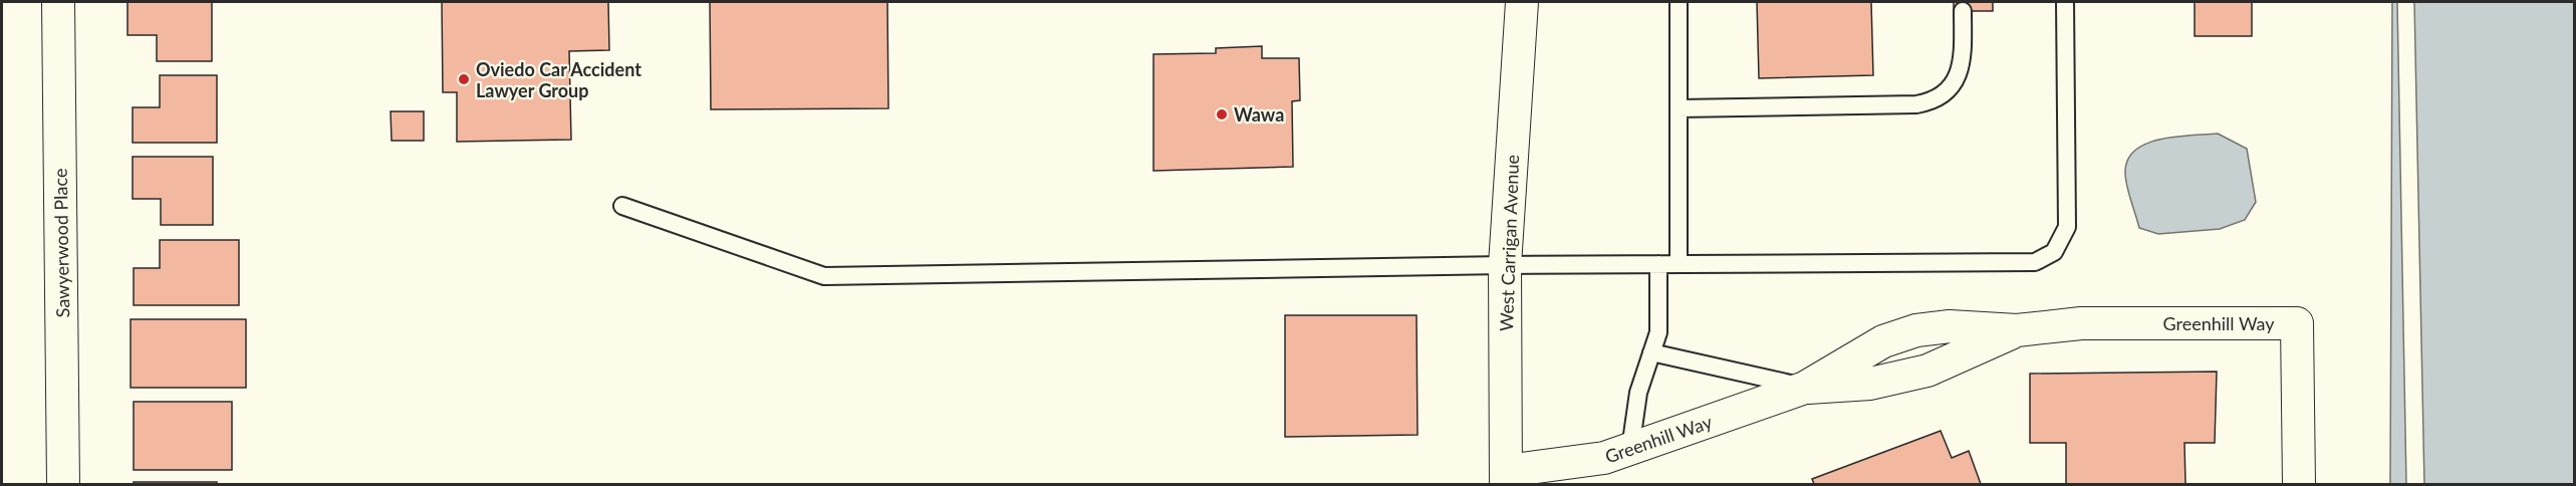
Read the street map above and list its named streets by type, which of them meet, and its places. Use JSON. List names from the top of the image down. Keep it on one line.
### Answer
{"streets":{"street":["Sawyerwood Place","West Carrigan Avenue","Greenhill Way"]},"crossings":[["West Carrigan Avenue","Greenhill Way"]],"places":["Oviedo Car Accident Lawyer Group","Wawa"]}
